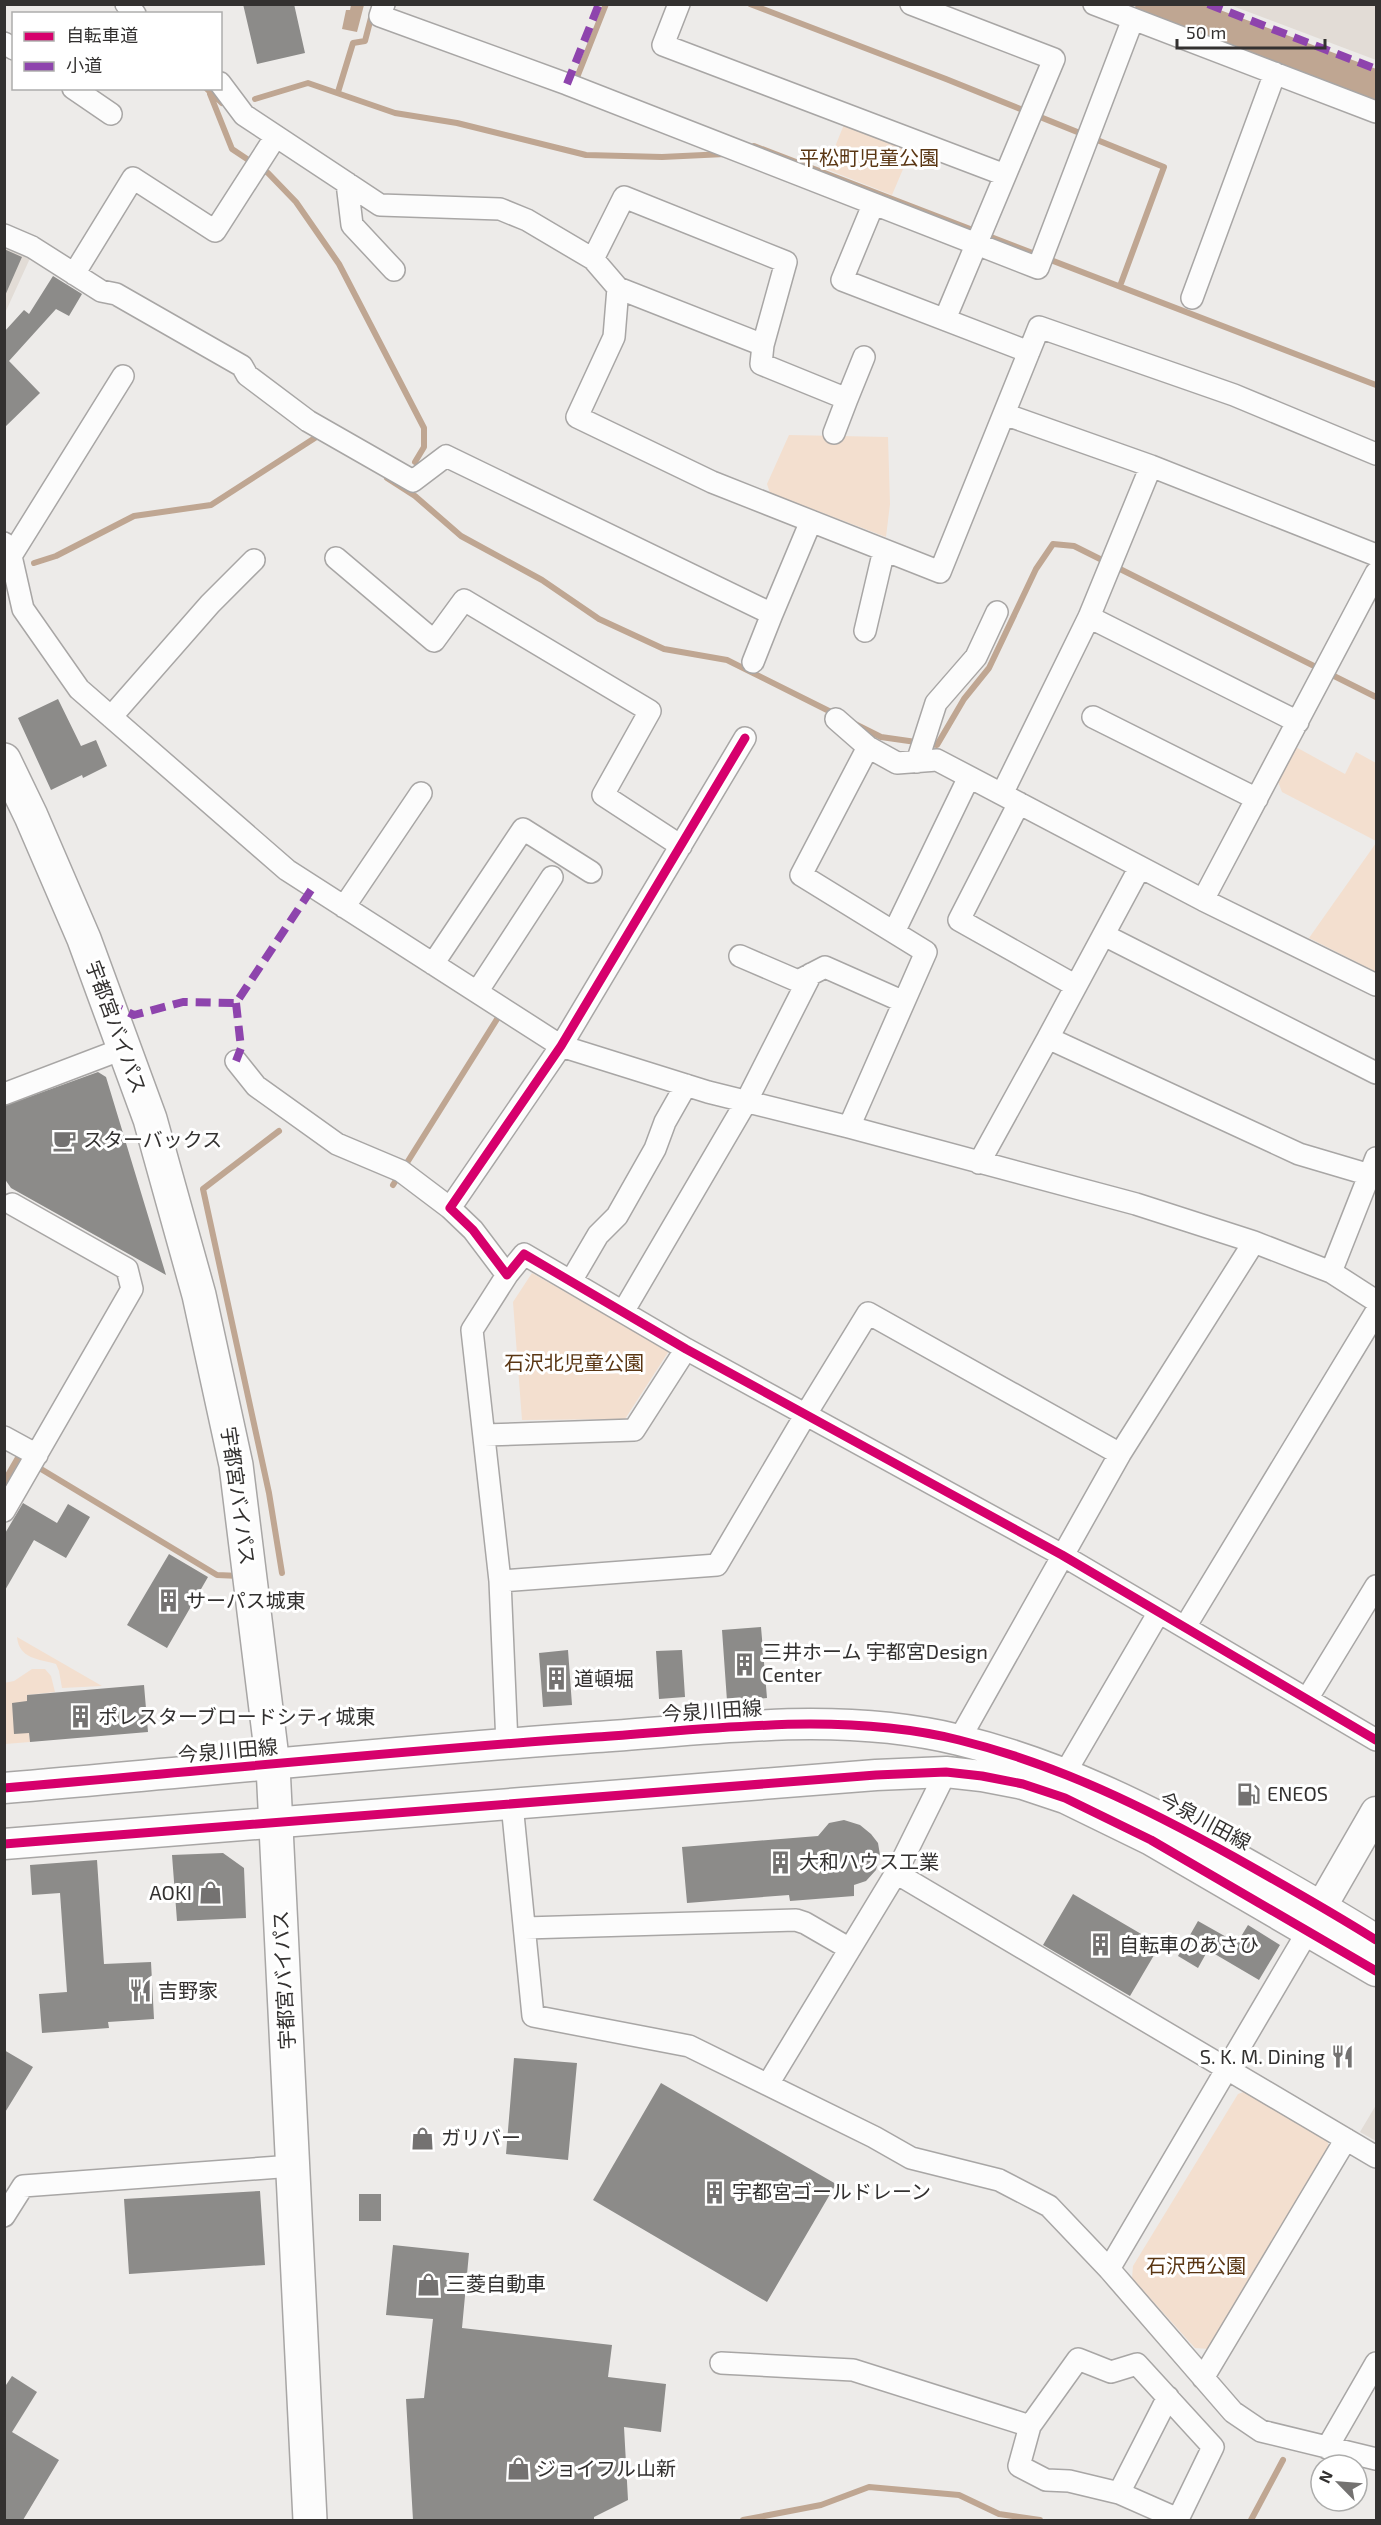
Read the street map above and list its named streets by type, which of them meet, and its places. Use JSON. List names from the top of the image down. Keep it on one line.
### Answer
{"streets":{"highway":["宇都宮バイパス"],"street":["今泉川田線"]},"crossings":[["宇都宮バイパス","今泉川田線"]],"parks":["平松町児童公園","石沢北児童公園","石沢西公園"],"places":{"cafe":["スターバックス"],"building":["サーパス城東","三井ホーム 宇都宮Design Center","道頓堀","ポレスターブロードシティ城東","大和ハウス工業","自転車のあさひ","宇都宮ゴールドレーン"],"fuel station":["ENEOS"],"shop":["AOKI","ガリバー","三菱自動車","ジョイフル山新"],"restaurant":["吉野家","S. K. M. Dining"]},"legend":["自転車道","小道"],"scale_bar":"50 m","north":"top left"}
